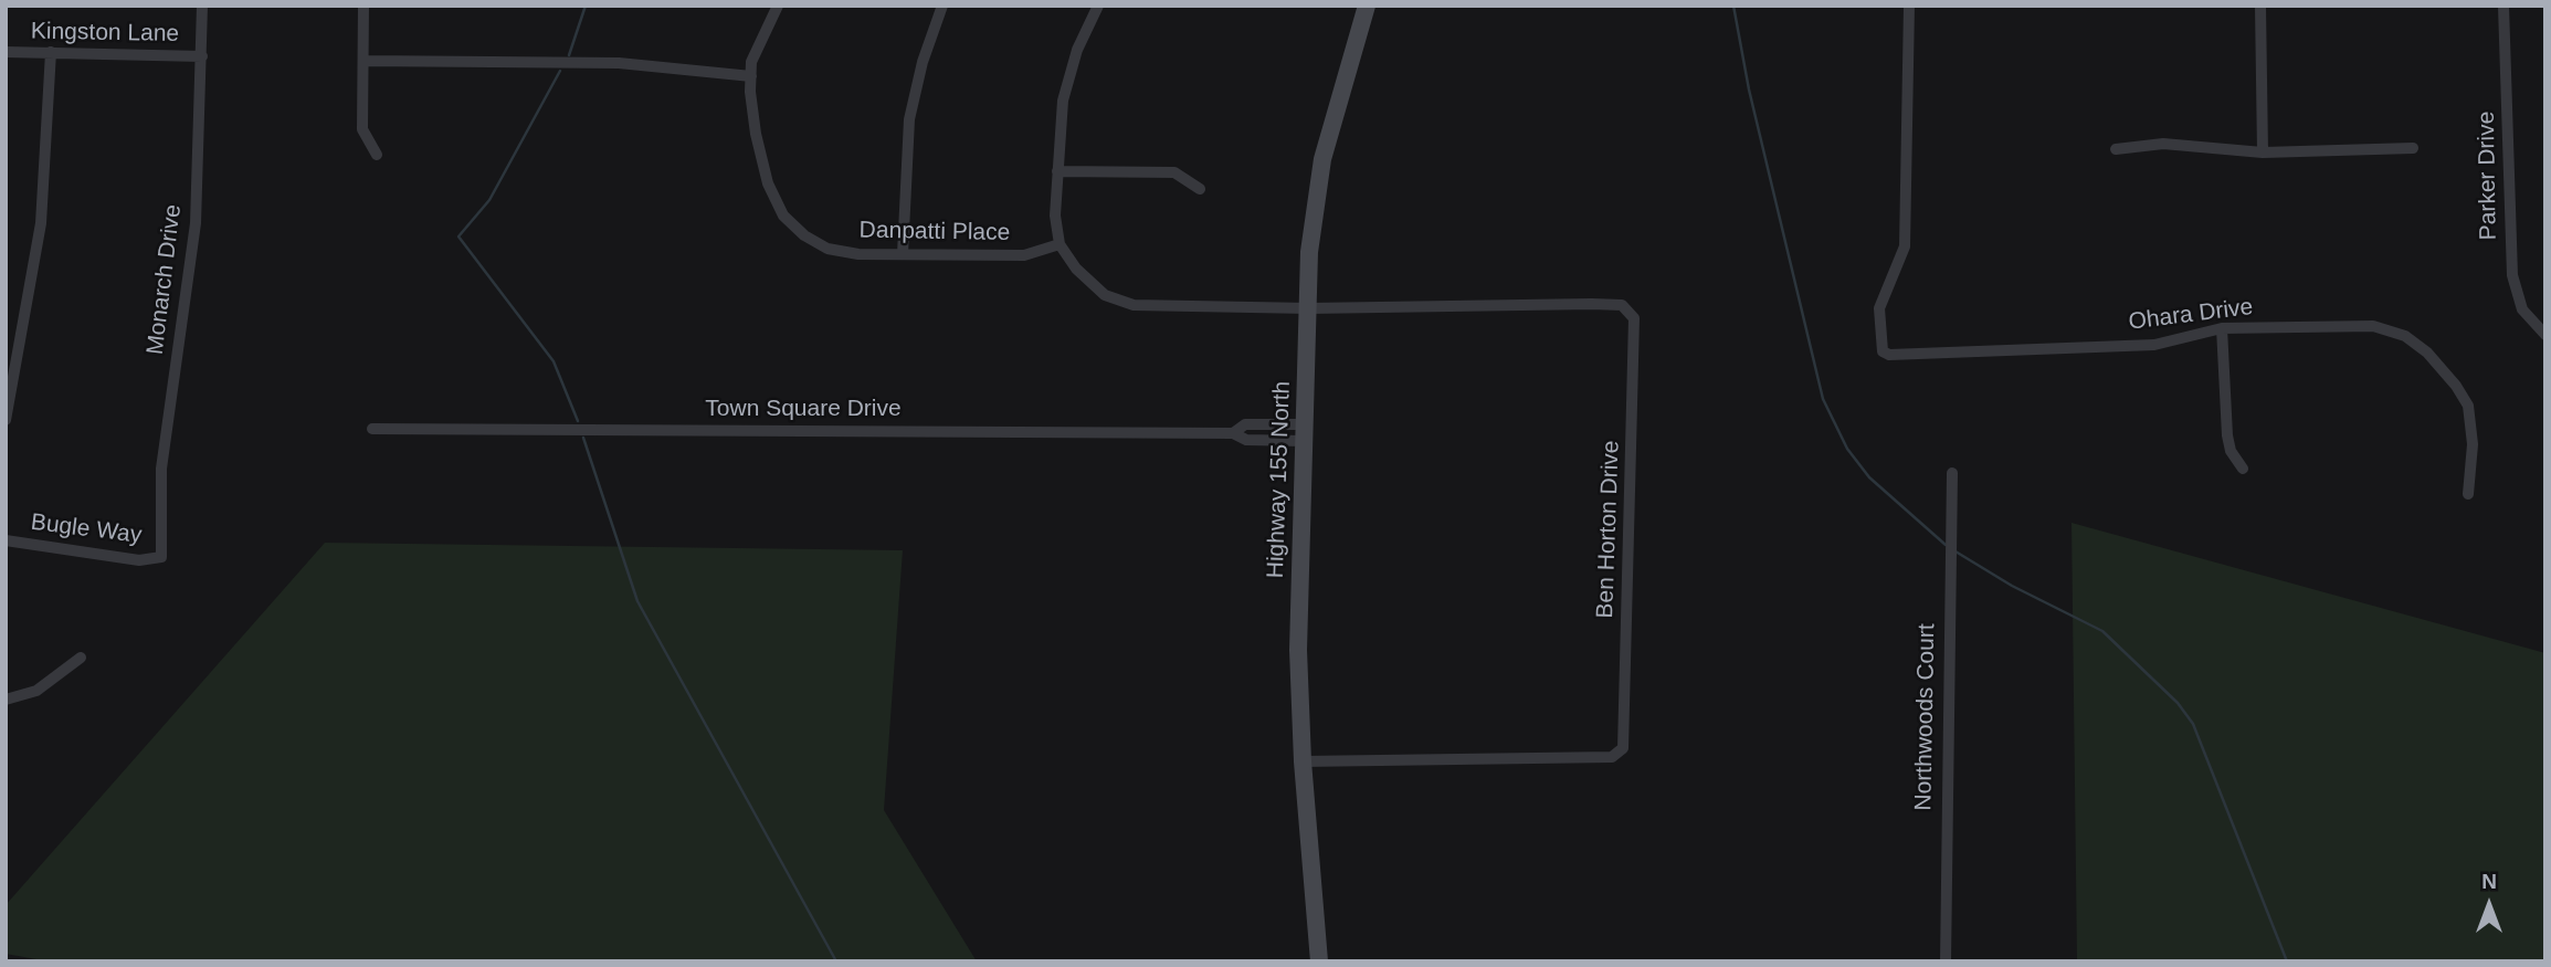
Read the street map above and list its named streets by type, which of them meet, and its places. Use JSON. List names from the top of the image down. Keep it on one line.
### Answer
{"streets":{"main road":["Highway 155 North"],"street":["Kingston Lane","Parker Drive","Danpatti Place","Monarch Drive","Ohara Drive","Town Square Drive","Bugle Way","Ben Horton Drive","Northwoods Court"]},"crossings":[["Kingston Lane","Monarch Drive"],["Monarch Drive","Bugle Way"],["Town Square Drive","Highway 155 North"],["Highway 155 North","Ben Horton Drive"]],"north":"top"}
